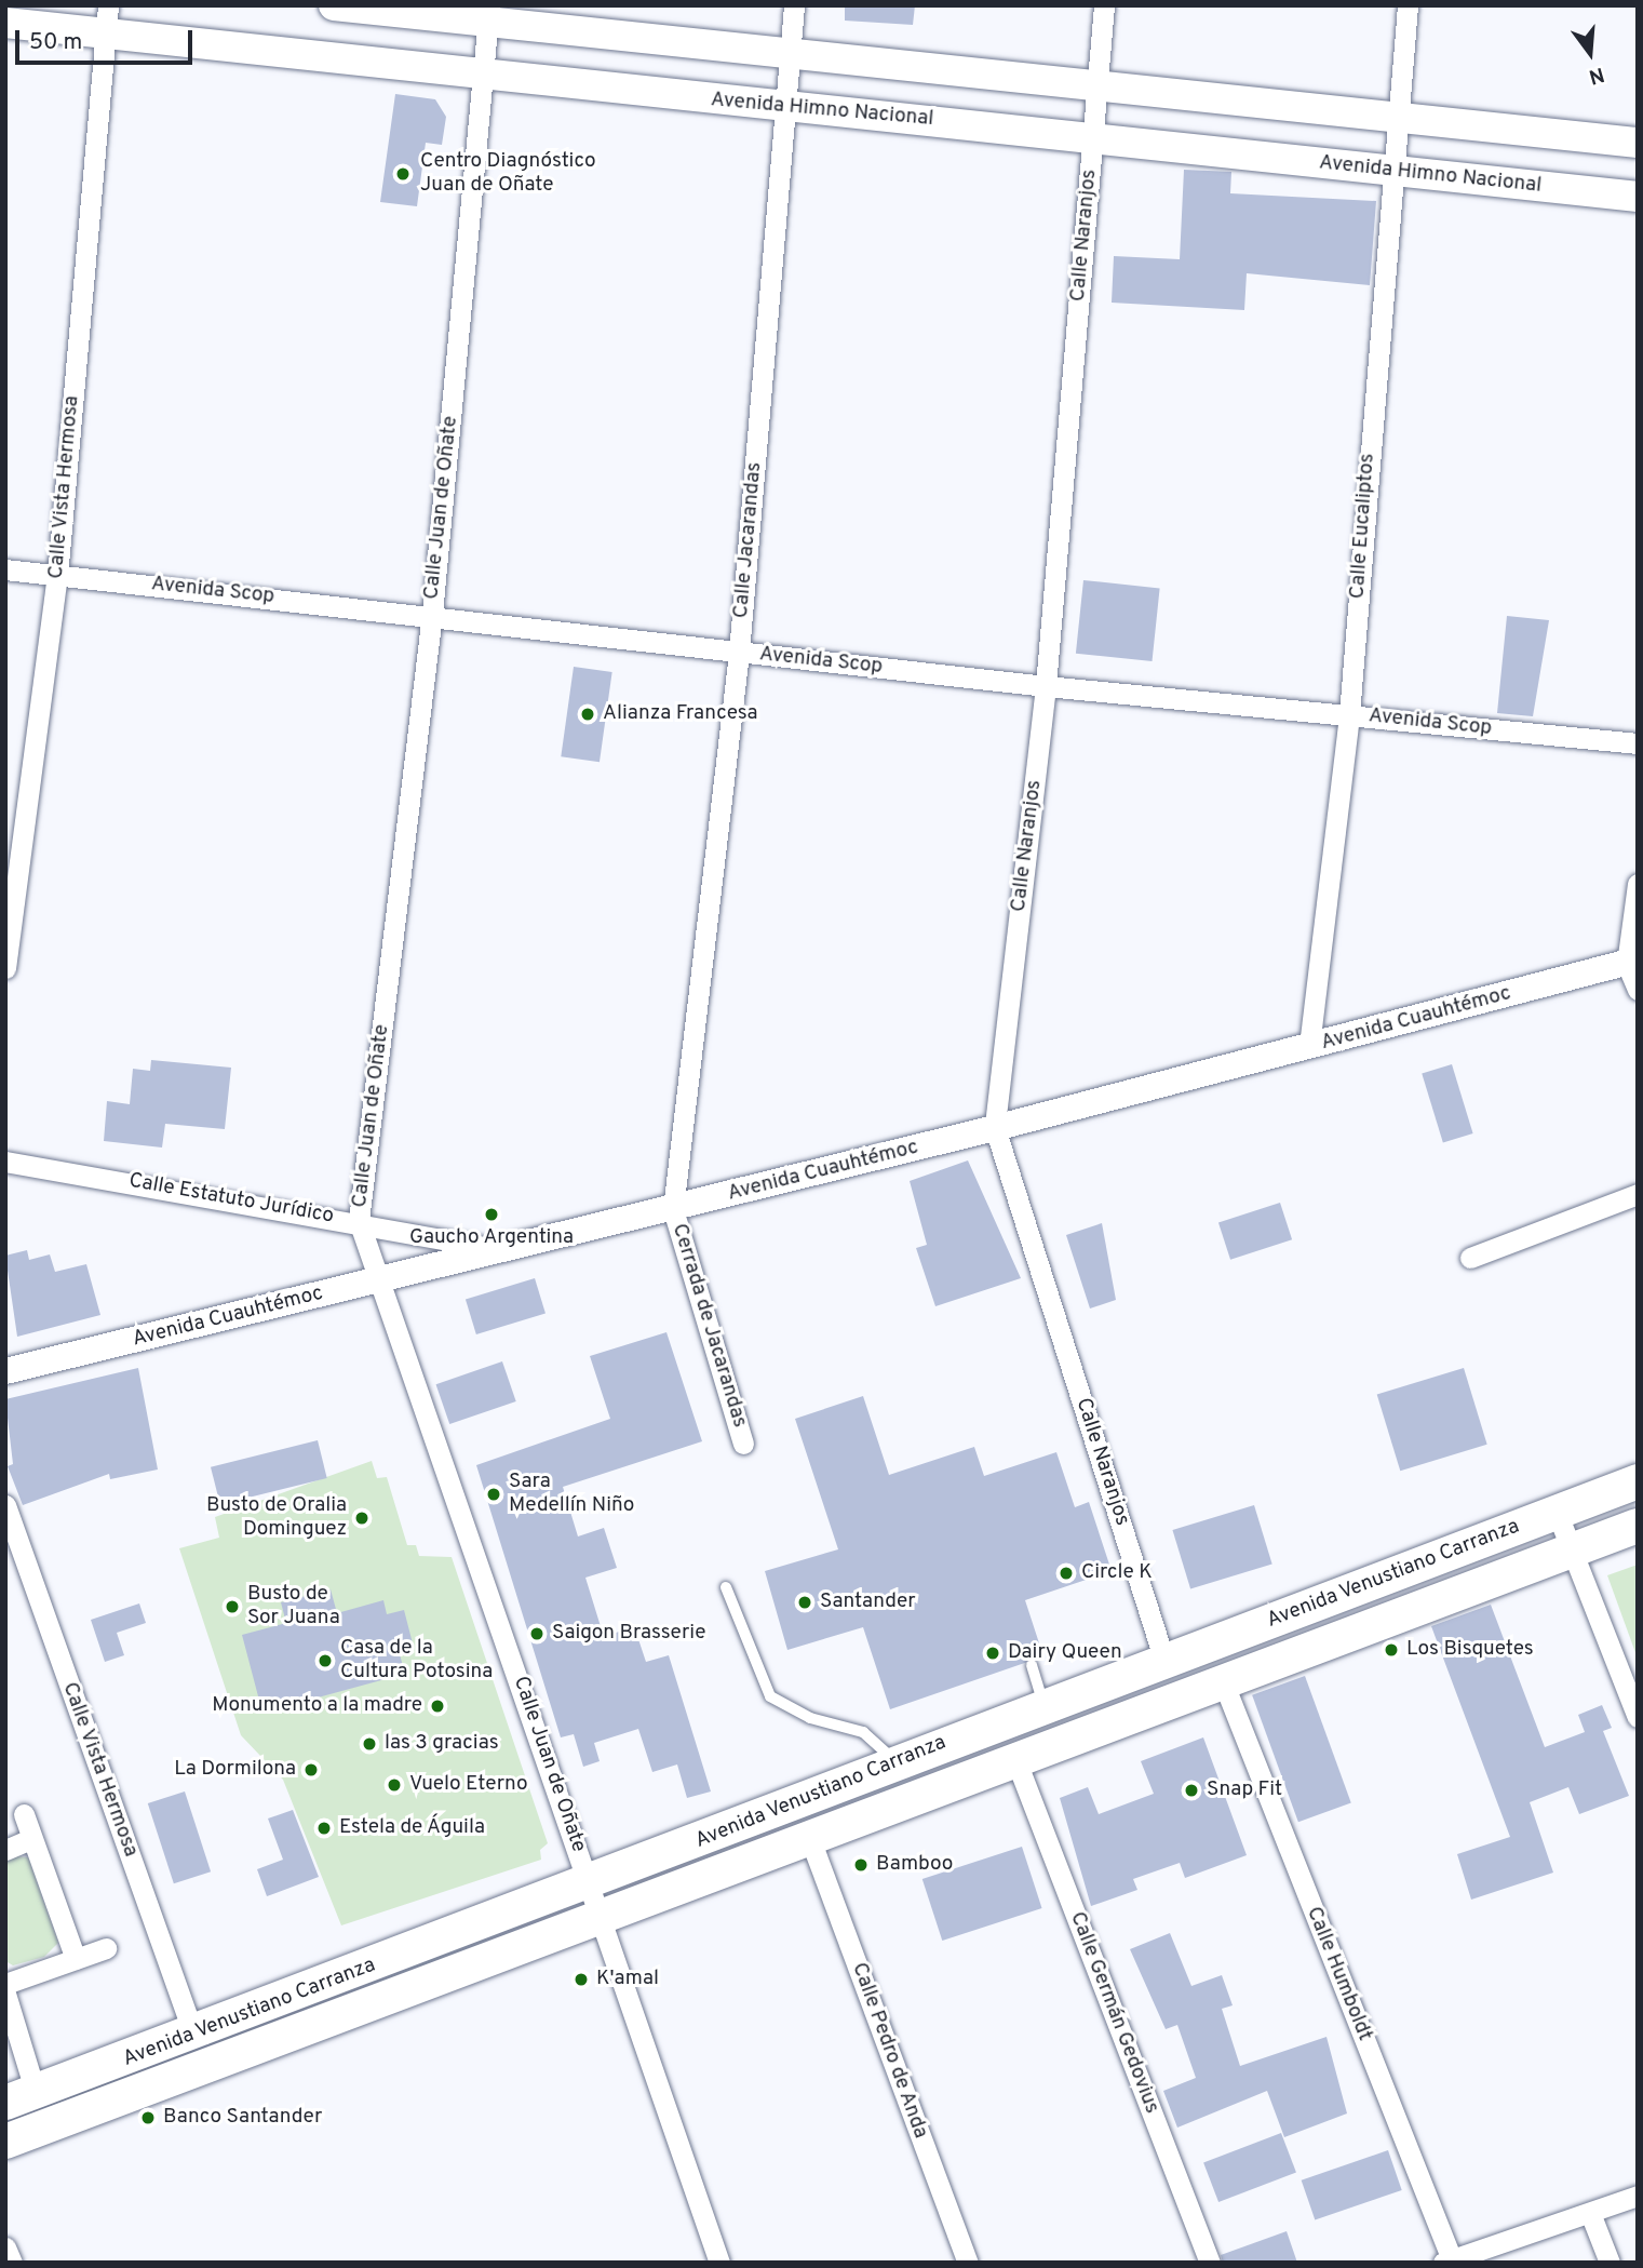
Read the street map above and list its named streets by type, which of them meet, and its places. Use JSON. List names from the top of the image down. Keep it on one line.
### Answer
{"streets":{"main road":["Avenida Himno Nacional","Avenida Venustiano Carranza"],"street":["Calle Naranjos","Calle Vista Hermosa","Calle Juan de Oñate","Calle Eucaliptos","Calle Jacarandas","Avenida Scop","Avenida Cuauhtémoc","Calle Estatuto Jurídico","Cerrada de Jacarandas","Calle Humboldt","Calle Germán Gedovius","Calle Pedro de Anda"]},"crossings":[["Avenida Himno Nacional","Calle Naranjos"],["Avenida Himno Nacional","Calle Vista Hermosa"],["Avenida Himno Nacional","Calle Juan de Oñate"],["Avenida Himno Nacional","Calle Eucaliptos"],["Avenida Himno Nacional","Calle Jacarandas"],["Calle Naranjos","Avenida Scop"],["Calle Naranjos","Avenida Cuauhtémoc"],["Calle Naranjos","Avenida Venustiano Carranza"],["Calle Vista Hermosa","Avenida Scop"],["Calle Vista Hermosa","Avenida Venustiano Carranza"],["Calle Juan de Oñate","Avenida Scop"],["Calle Juan de Oñate","Avenida Cuauhtémoc"],["Calle Juan de Oñate","Calle Estatuto Jurídico"],["Calle Juan de Oñate","Avenida Venustiano Carranza"],["Calle Eucaliptos","Avenida Scop"],["Calle Eucaliptos","Avenida Cuauhtémoc"],["Calle Jacarandas","Avenida Scop"],["Calle Jacarandas","Avenida Cuauhtémoc"],["Calle Jacarandas","Cerrada de Jacarandas"],["Avenida Cuauhtémoc","Calle Estatuto Jurídico"],["Avenida Cuauhtémoc","Cerrada de Jacarandas"],["Avenida Venustiano Carranza","Calle Humboldt"],["Avenida Venustiano Carranza","Calle Germán Gedovius"],["Avenida Venustiano Carranza","Calle Pedro de Anda"]],"places":["Centro Diagnóstico Juan de Oñate","Alianza Francesa","Gaucho Argentina","Sara Medellín Niño","Busto de Oralia Dominguez","Circle K","Santander","Busto de Sor Juana","Saigon Brasserie","Los Bisquetes","Dairy Queen","Casa de la Cultura Potosina","Monumento a la madre","las 3 gracias","La Dormilona","Vuelo Eterno","Snap Fit","Estela de Águila","Bamboo","K'amal","Banco Santander"],"scale_bar":"50 m","north":"bottom"}
